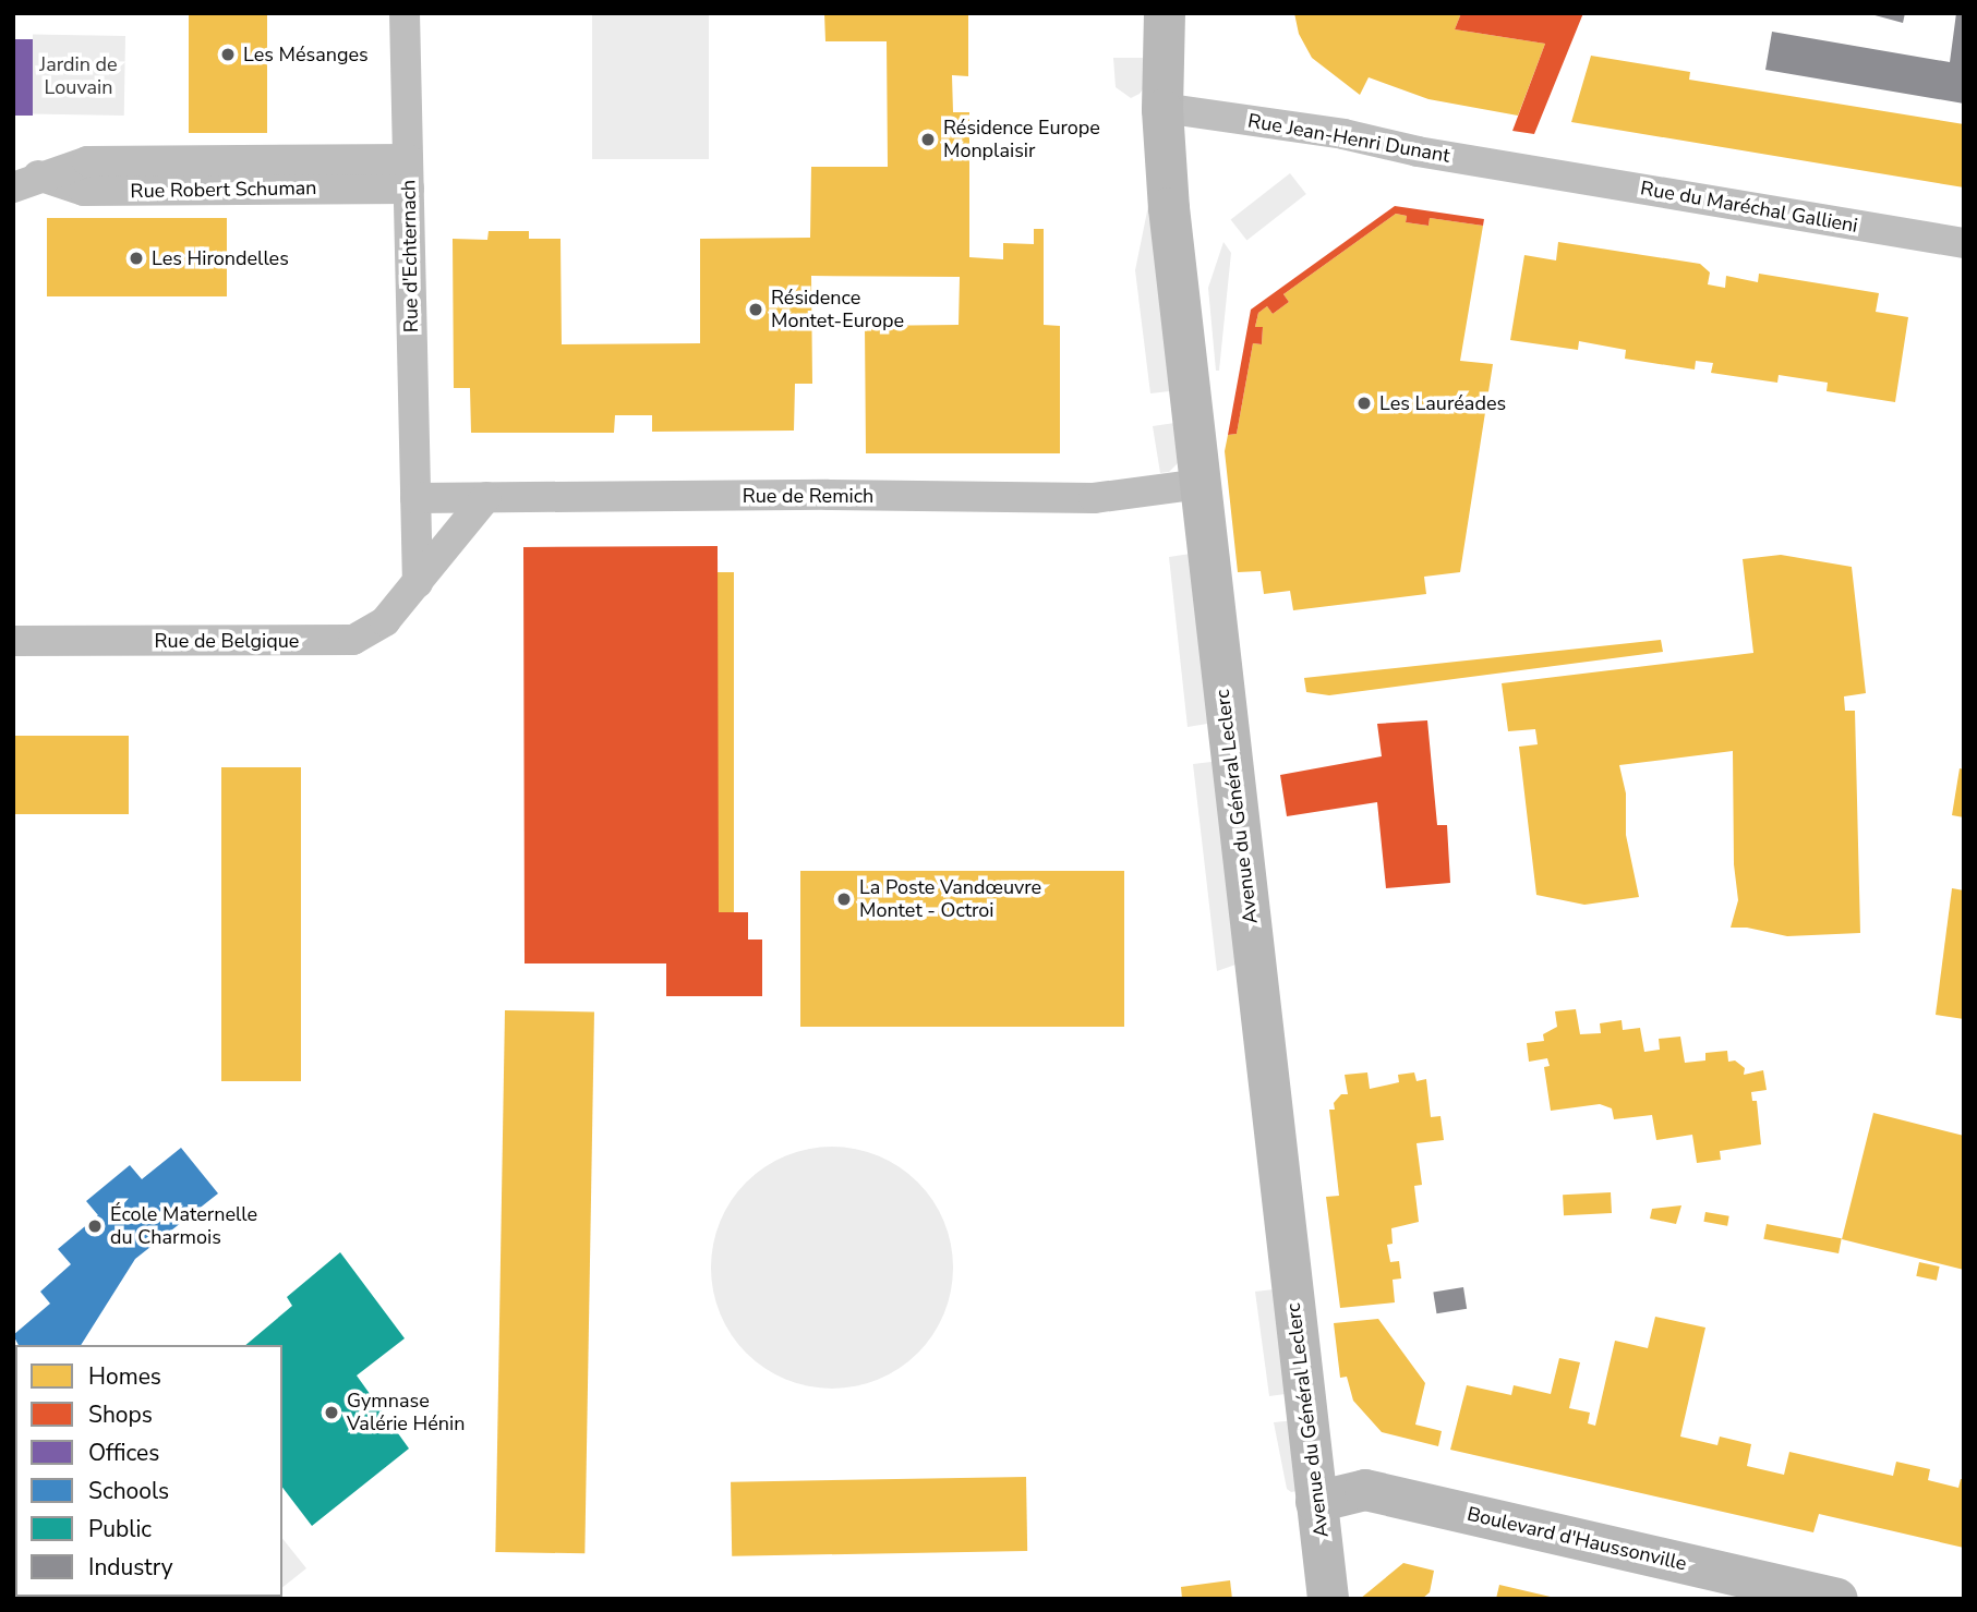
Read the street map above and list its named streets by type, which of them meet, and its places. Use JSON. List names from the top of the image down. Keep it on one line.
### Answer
{"streets":{"street":["Rue Jean-Henri Dunant","Rue Robert Schuman","Rue du Maréchal Gallieni","Rue d'Echternach","Rue de Remich","Rue de Belgique","Avenue du Général Leclerc","Boulevard d'Haussonville"]},"crossings":[["Rue Jean-Henri Dunant","Rue du Maréchal Gallieni"],["Rue Jean-Henri Dunant","Avenue du Général Leclerc"],["Rue Robert Schuman","Rue d'Echternach"],["Rue d'Echternach","Rue de Remich"],["Rue de Remich","Rue de Belgique"],["Rue de Remich","Avenue du Général Leclerc"],["Avenue du Général Leclerc","Boulevard d'Haussonville"]],"parks":["Jardin de Louvain"],"places":["Les Mésanges","Résidence Europe Monplaisir","Les Hirondelles","Résidence Montet-Europe","Les Lauréades","La Poste Vandœuvre Montet - Octroi","École Maternelle du Charmois","Gymnase Valérie Hénin"],"legend":["Homes","Shops","Offices","Schools","Public","Industry"]}
